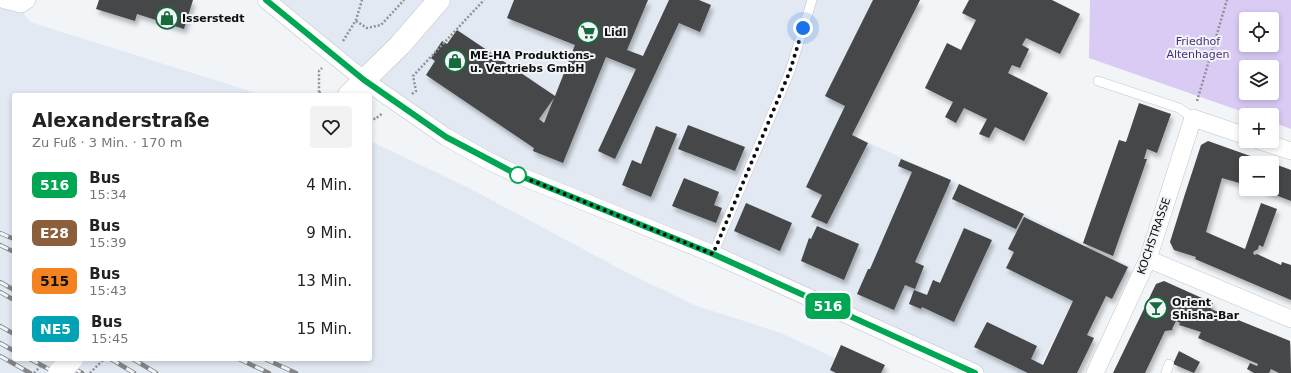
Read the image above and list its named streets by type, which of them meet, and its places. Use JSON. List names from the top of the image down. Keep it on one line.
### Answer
{"streets":{"street":["KOCHSTRASSE"]},"parks":["Friedhof Altenhagen"],"places":{"shop":["Isserstedt","ME-HA Produktions- u. Vertriebs GmbH"],"supermarket":["Lidl"],"bar":["Orient Shisha-Bar"]},"lines":["bus line 516"],"page":{"on_map":"516","map_buttons":["+","−"],"heading":["Alexanderstraße","Zu Fuß · 3 Min. · 170 m"],"list":[{"mark":"516","name":"Bus","note":"15:34","value":"4 Min."},{"mark":"E28","name":"Bus","note":"15:39","value":"9 Min."},{"mark":"515","name":"Bus","note":"15:43","value":"13 Min."},{"mark":"NE5","name":"Bus","note":"15:45","value":"15 Min."}]}}
